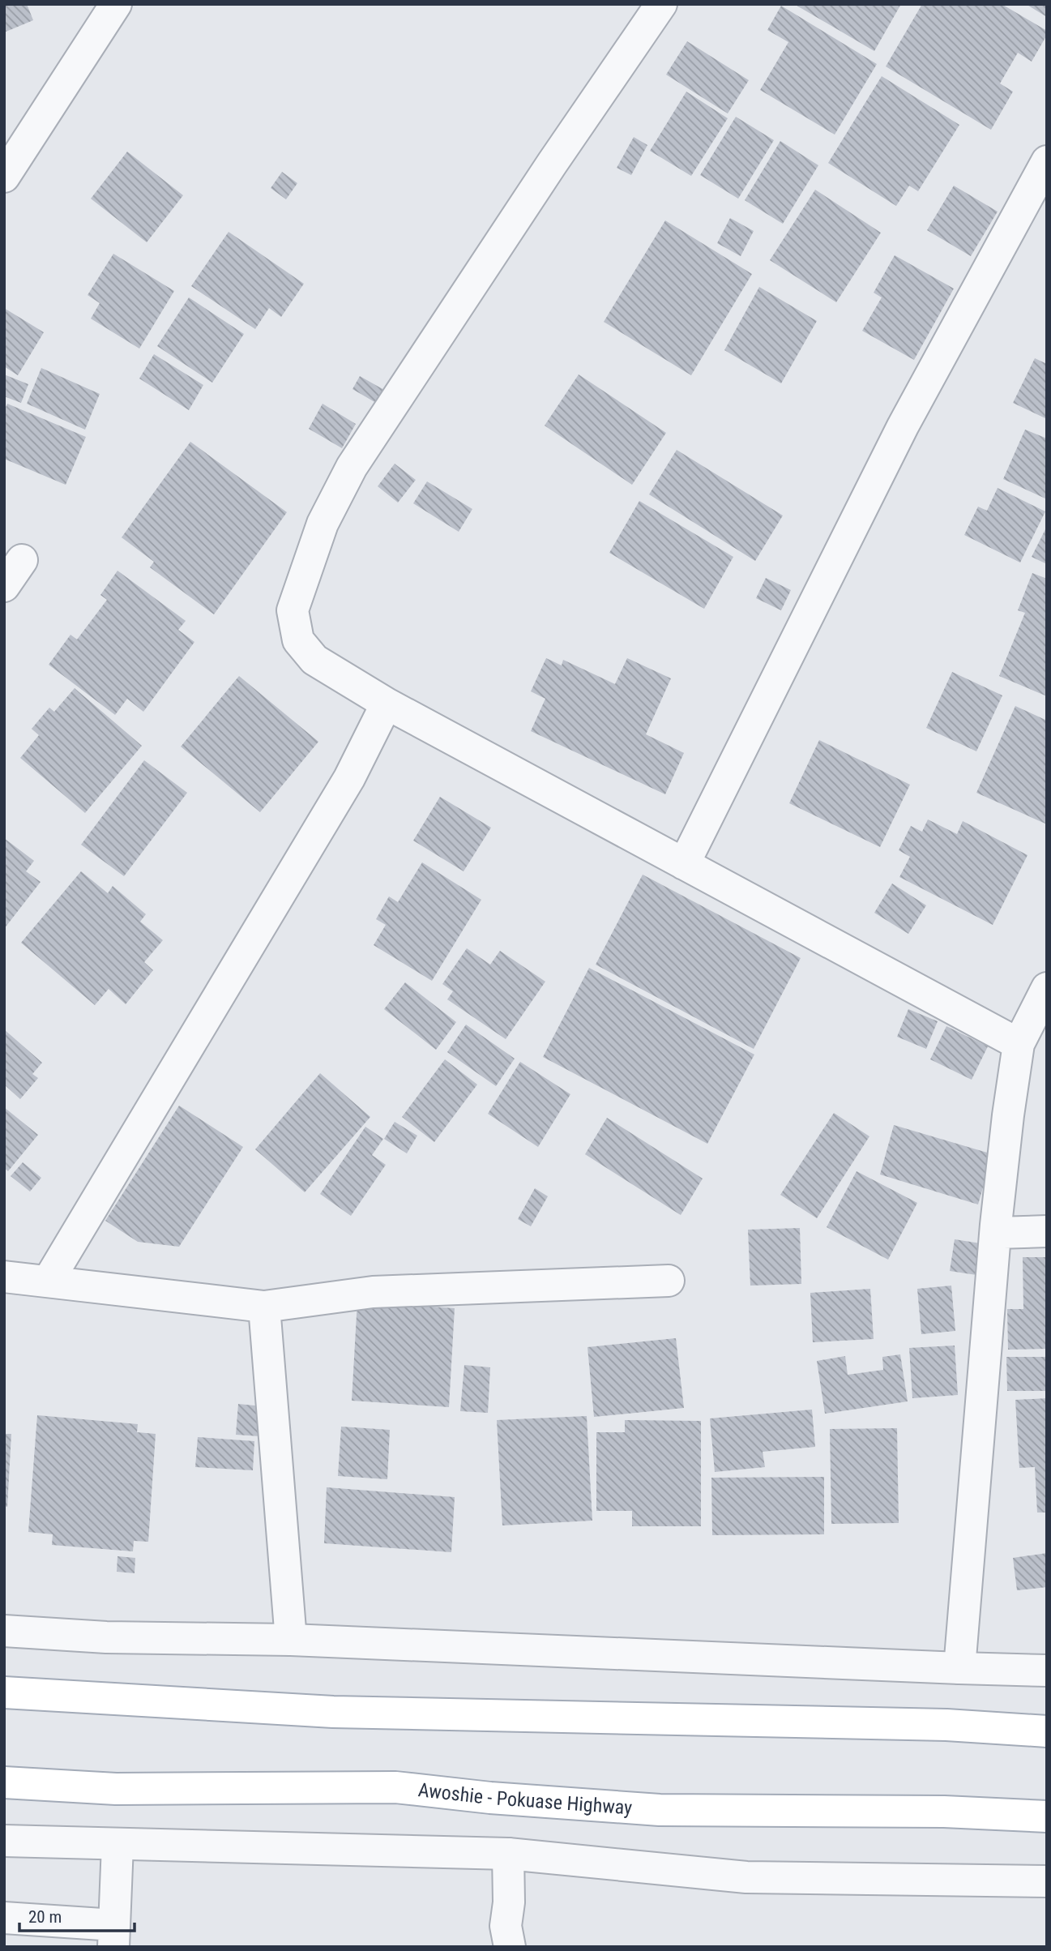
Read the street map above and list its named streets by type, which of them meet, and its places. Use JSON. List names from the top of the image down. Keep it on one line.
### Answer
{"streets":{"main road":["Awoshie - Pokuase Highway"]},"scale_bar":"20 m"}
